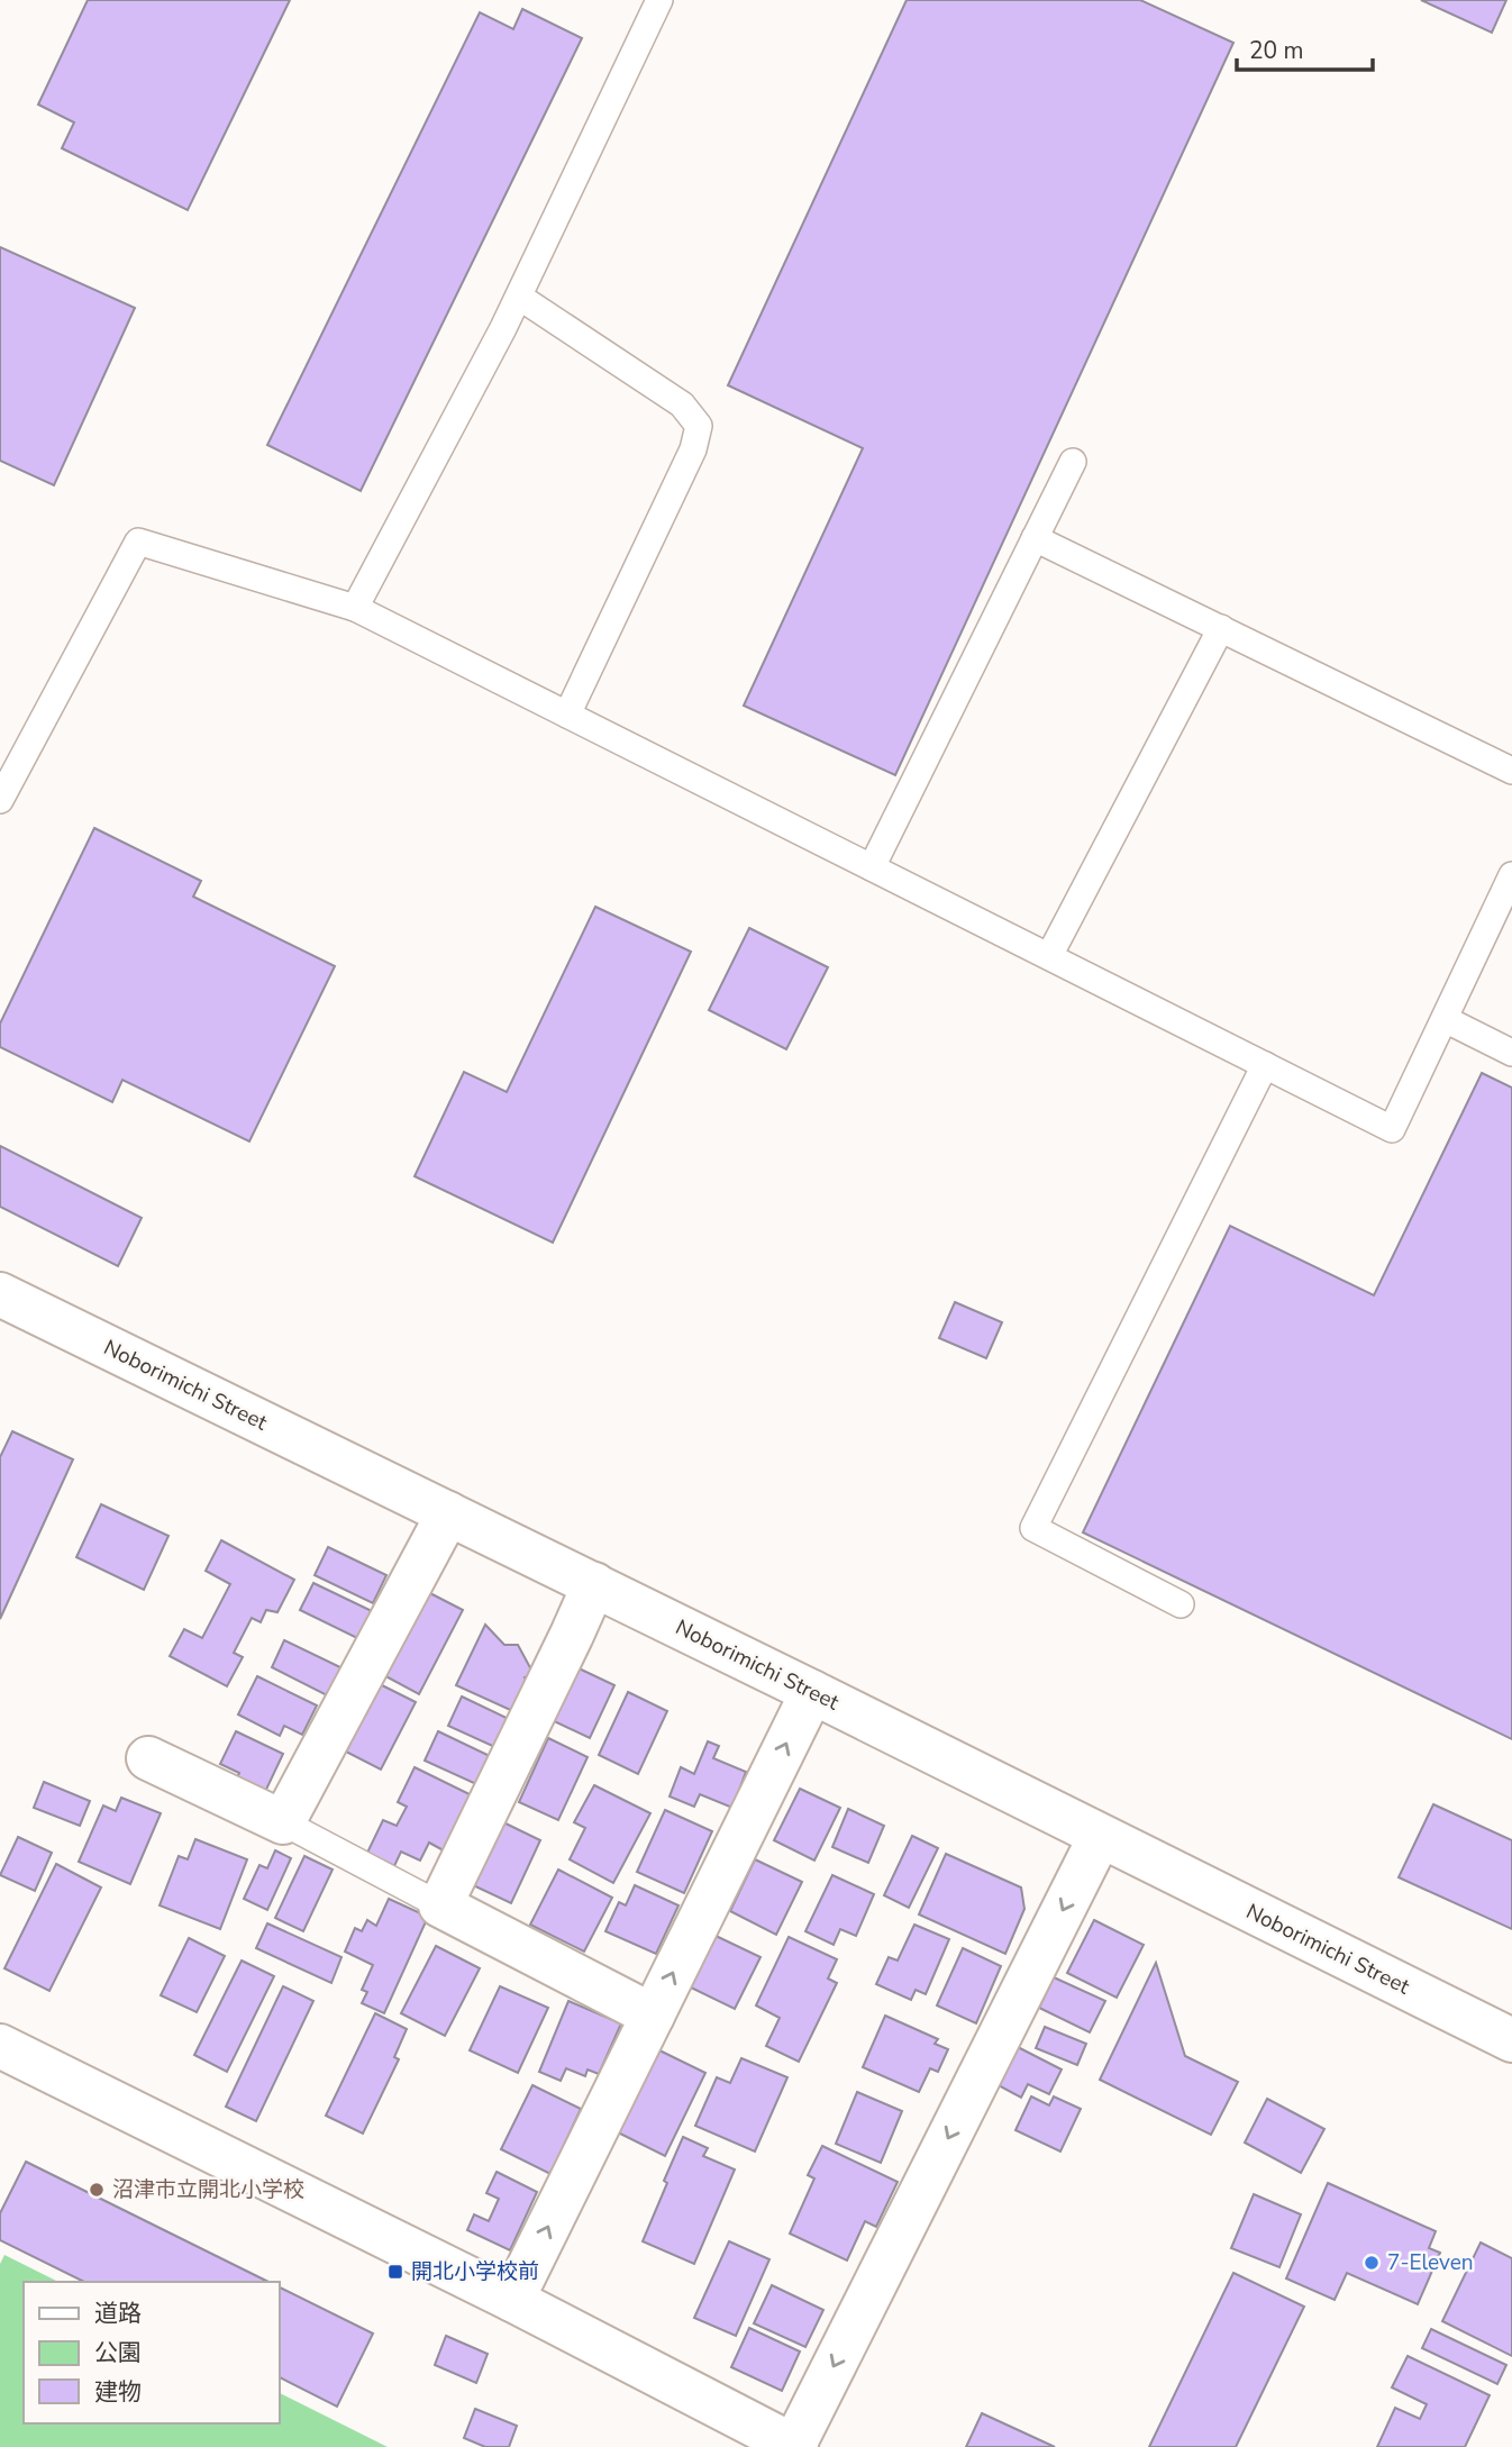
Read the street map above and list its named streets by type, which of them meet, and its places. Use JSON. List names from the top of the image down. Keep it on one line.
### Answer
{"streets":{"street":["Noborimichi Street"]},"places":{"other":["沼津市立開北小学校","7-Eleven"],"transit":["開北小学校前"]},"legend":["道路","公園","建物"],"scale_bar":"20 m"}
